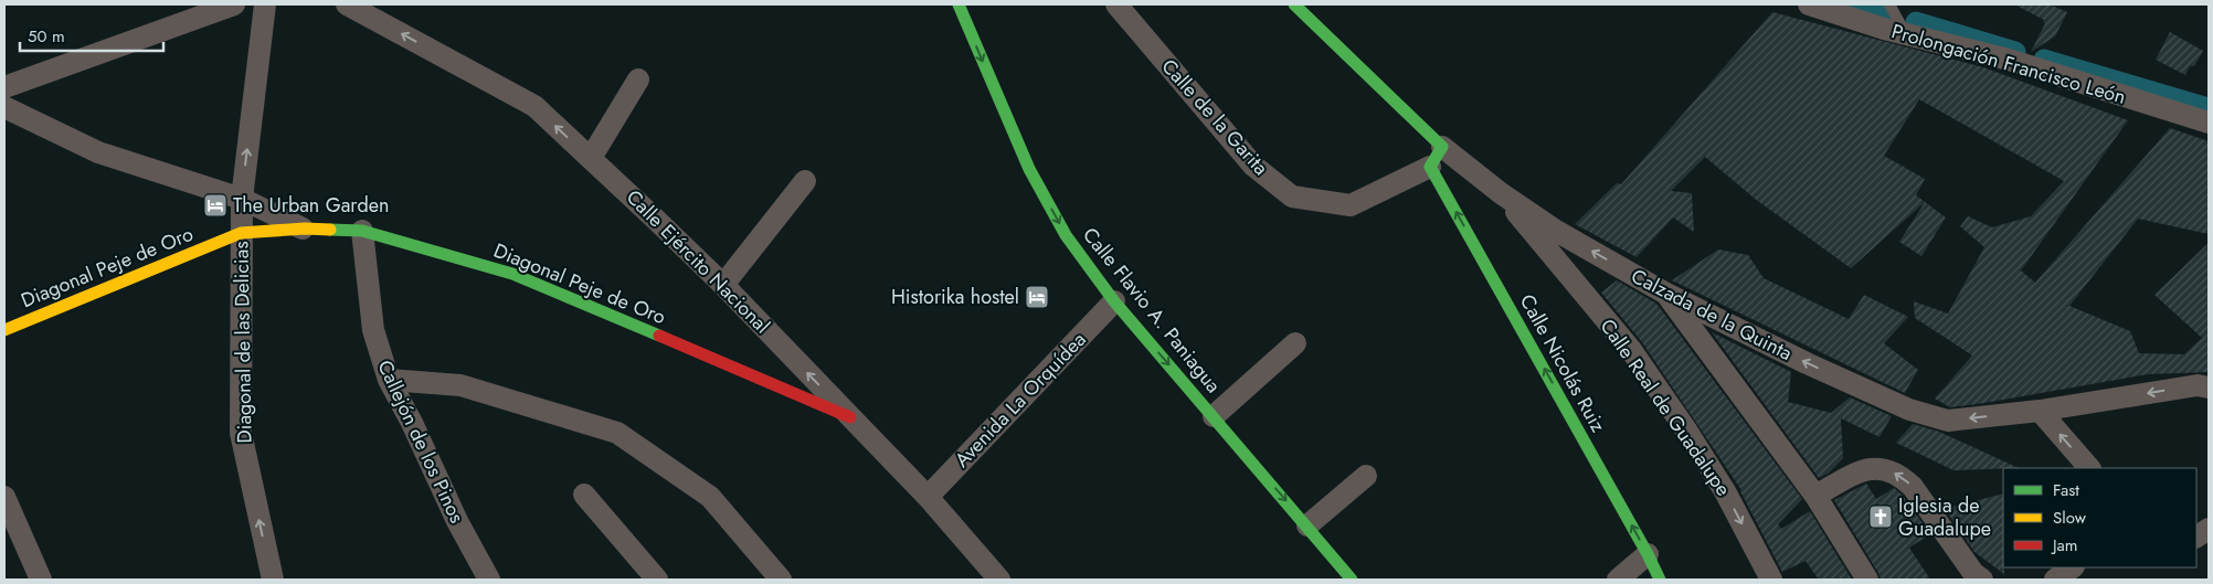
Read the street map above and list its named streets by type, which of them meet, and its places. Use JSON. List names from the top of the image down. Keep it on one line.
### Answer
{"streets":{"street":["Prolongación Francisco León","Calle de la Garita","Calle Ejército Nacional","Diagonal Peje de Oro","Calle Flavio A. Paniagua","Calzada de la Quinta","Diagonal de las Delicias","Calle Nicolás Ruiz","Avenida La Orquídea","Calle Real de Guadalupe","Callejón de los Pinos"]},"crossings":[["Calle de la Garita","Calle Nicolás Ruiz"],["Calle Ejército Nacional","Diagonal Peje de Oro"],["Calle Ejército Nacional","Avenida La Orquídea"],["Diagonal Peje de Oro","Diagonal de las Delicias"],["Diagonal Peje de Oro","Callejón de los Pinos"],["Calle Flavio A. Paniagua","Avenida La Orquídea"],["Calzada de la Quinta","Calle Real de Guadalupe"]],"one_way":["Calle Flavio A. Paniagua","Calzada de la Quinta","Diagonal de las Delicias","Calle Nicolás Ruiz"],"places":{"hotel":["The Urban Garden","Historika hostel"],"church":["Iglesia de Guadalupe"]},"legend":["Fast","Slow","Jam"],"scale_bar":"50 m"}
